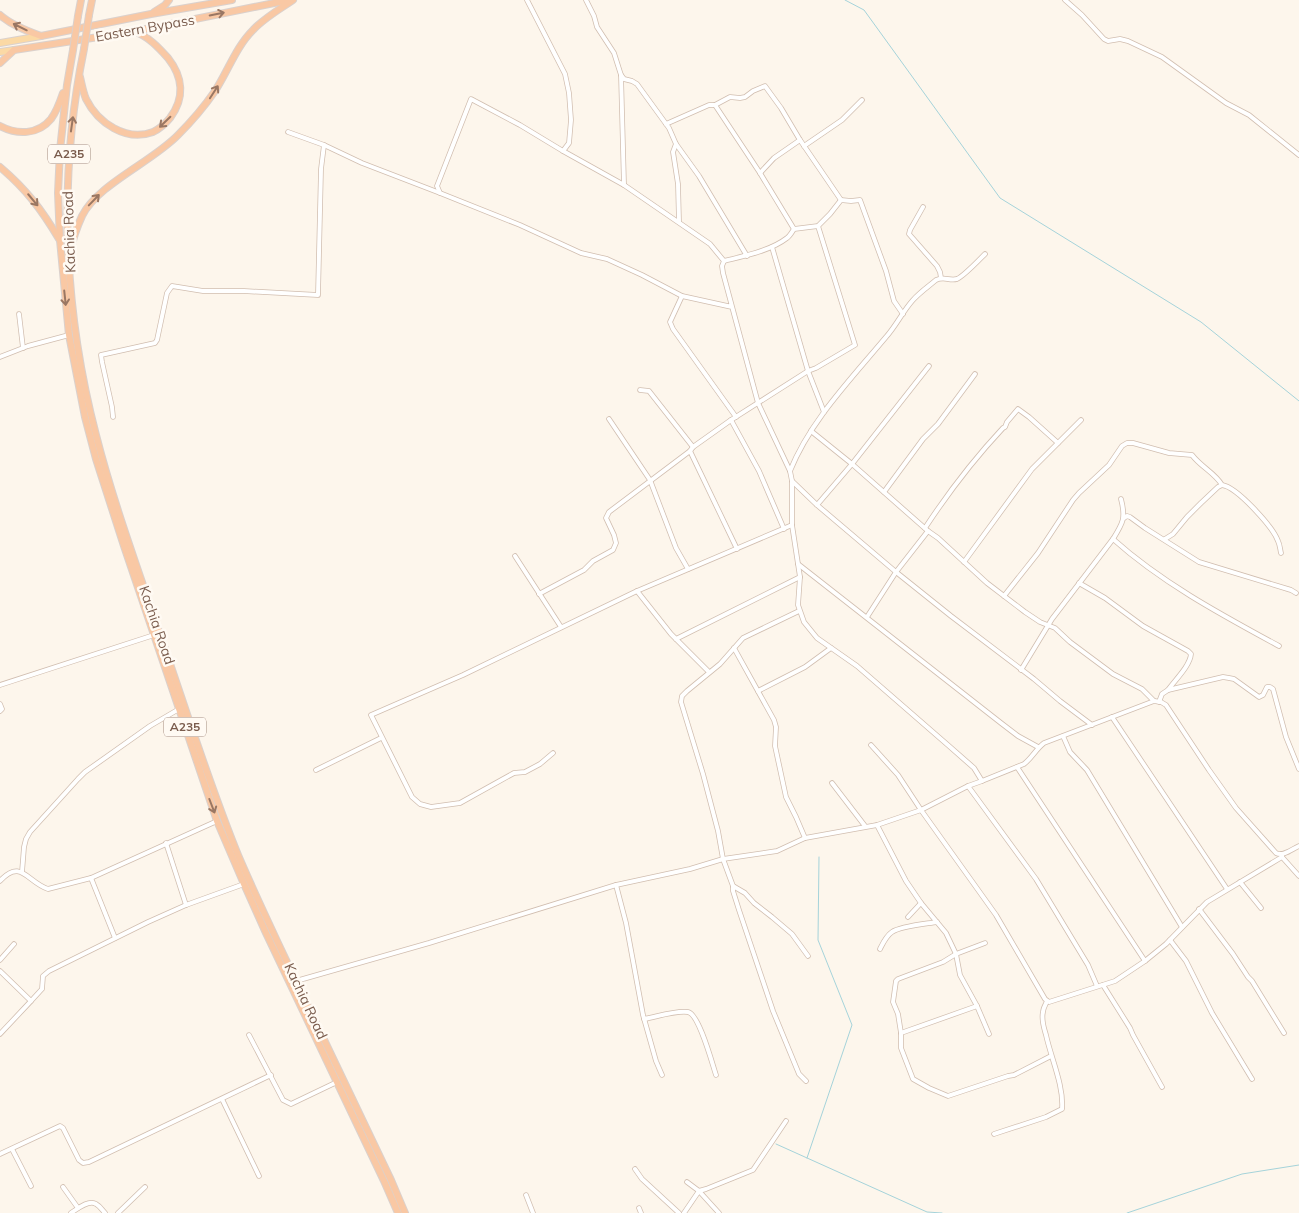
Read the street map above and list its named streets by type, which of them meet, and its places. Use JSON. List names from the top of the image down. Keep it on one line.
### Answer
{"streets":{"highway":["Eastern Bypass","A235","Kachia Road"]},"crossings":[["A235","Kachia Road"]]}
